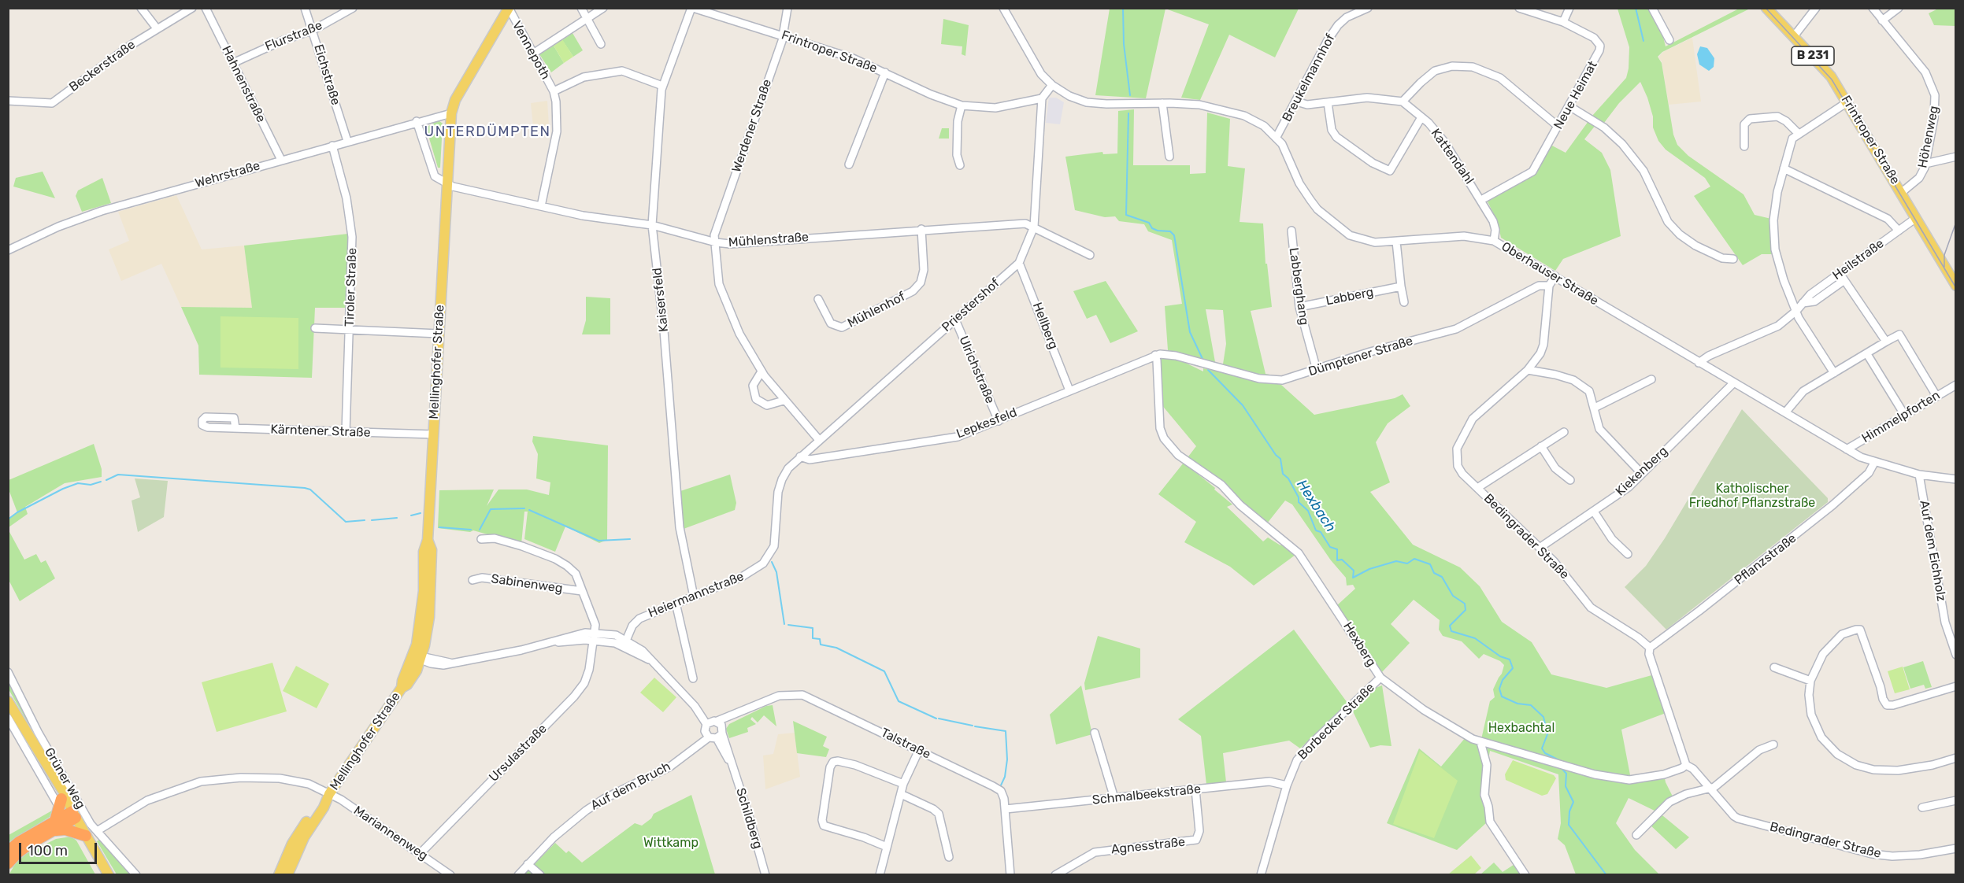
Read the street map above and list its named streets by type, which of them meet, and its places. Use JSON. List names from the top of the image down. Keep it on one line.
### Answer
{"streets":{"main road":["Frintroper Straße","B 231","Mellinghofer Straße"],"street":["Flurstraße","Vennepoth","Beckerstraße","Eichstraße","Breukelmannhof","Hahnenstraße","Neue Heimat","Werdener Straße","Höhenweg","Kattendahl","Wehrstraße","Mühlenstraße","Heilstraße","Oberhauser Straße","Labberghang","Tiroler Straße","Labberg","Kaisersfeld","Priestershof","Mühlenhof","Hellberg","Dümptener Straße","Ulrichstraße","Himmelpforten","Lepkesfeld","Kärntener Straße","Kiekenberg","Bedingrader Straße","Auf dem Eichholz","Pflanzstraße","Sabinenweg","Heiermannstraße","Hexberg","Borbecker Straße","Talstraße","Ursulastraße","Grüner Weg","Auf dem Bruch","Schmalbeekstraße","Schildberg","Mariannenweg","Agnesstraße"]},"crossings":[["Flurstraße","Eichstraße"],["Flurstraße","Hahnenstraße"],["Vennepoth","Mühlenstraße"],["Vennepoth","Kaisersfeld"],["Vennepoth","Mellinghofer Straße"],["Frintroper Straße","Werdener Straße"],["Frintroper Straße","Höhenweg"],["Frintroper Straße","Heilstraße"],["Frintroper Straße","Kaisersfeld"],["Frintroper Straße","Priestershof"],["Eichstraße","Wehrstraße"],["Breukelmannhof","Oberhauser Straße"],["Hahnenstraße","Wehrstraße"],["Neue Heimat","Kattendahl"],["Werdener Straße","Mühlenstraße"],["Werdener Straße","Priestershof"],["Kattendahl","Oberhauser Straße"],["Wehrstraße","Tiroler Straße"],["Wehrstraße","Mellinghofer Straße"],["Mühlenstraße","Kaisersfeld"],["Mühlenstraße","Priestershof"],["Mühlenstraße","Mühlenhof"],["Mühlenstraße","Mellinghofer Straße"],["Heilstraße","Oberhauser Straße"],["Oberhauser Straße","Himmelpforten"],["Oberhauser Straße","Kiekenberg"],["Oberhauser Straße","Bedingrader Straße"],["Oberhauser Straße","Auf dem Eichholz"],["Oberhauser Straße","Pflanzstraße"],["Labberghang","Labberg"],["Labberghang","Dümptener Straße"],["Tiroler Straße","Kärntener Straße"],["Kaisersfeld","Heiermannstraße"],["Priestershof","Hellberg"],["Priestershof","Ulrichstraße"],["Priestershof","Lepkesfeld"],["Priestershof","Heiermannstraße"],["Hellberg","Lepkesfeld"],["Dümptener Straße","Lepkesfeld"],["Dümptener Straße","Bedingrader Straße"],["Mellinghofer Straße","Kärntener Straße"],["Mellinghofer Straße","Mariannenweg"],["Ulrichstraße","Lepkesfeld"],["Lepkesfeld","Hexberg"],["Kiekenberg","Bedingrader Straße"],["Bedingrader Straße","Pflanzstraße"],["Bedingrader Straße","Hexberg"],["Heiermannstraße","Schildberg"],["Hexberg","Borbecker Straße"],["Borbecker Straße","Schmalbeekstraße"],["Talstraße","Auf dem Bruch"],["Talstraße","Schmalbeekstraße"],["Talstraße","Schildberg"],["Ursulastraße","Schildberg"],["Ursulastraße","Mariannenweg"],["Grüner Weg","Mariannenweg"],["Auf dem Bruch","Schildberg"],["Schmalbeekstraße","Agnesstraße"]],"districts":["UNTERDÜMPTEN"],"water":["Hexbach"],"parks":["Katholischer Friedhof Pflanzstraße","Hexbachtal","Wittkamp"],"scale_bar":"100 m"}
